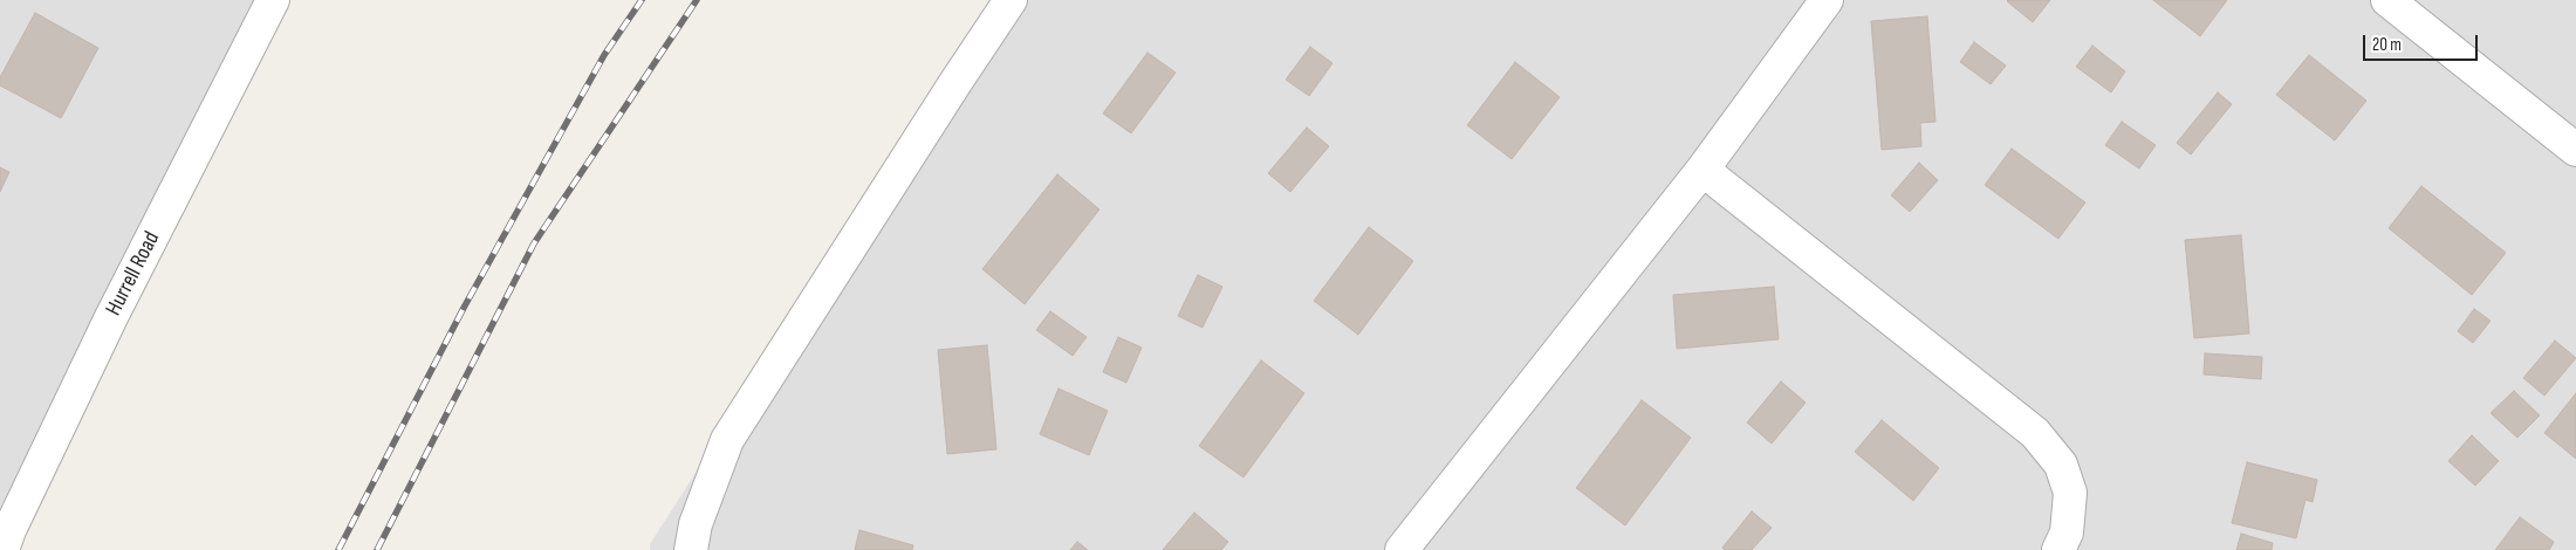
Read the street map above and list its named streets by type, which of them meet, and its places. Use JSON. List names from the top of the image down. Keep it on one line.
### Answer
{"streets":{"street":["Hurrell Road"]},"scale_bar":"20 m"}
